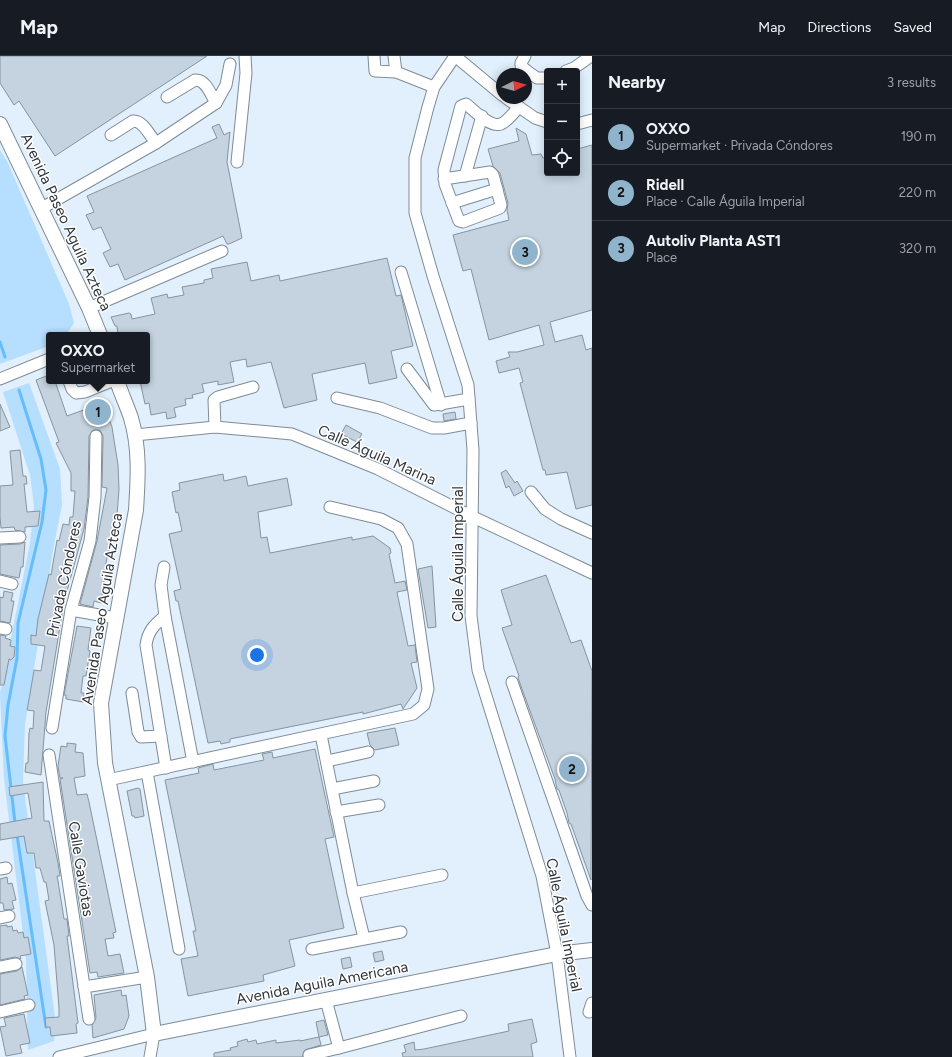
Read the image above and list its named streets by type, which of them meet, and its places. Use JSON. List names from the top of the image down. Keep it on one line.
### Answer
{"streets":{"main road":["Avenida Paseo Aguila Azteca","Avenida Aguila Americana"],"street":["Calle Águila Marina","Calle Águila Imperial","Privada Cóndores","Calle Gaviotas"]},"crossings":[["Avenida Paseo Aguila Azteca","Calle Águila Marina"],["Avenida Paseo Aguila Azteca","Avenida Aguila Americana"],["Calle Águila Marina","Calle Águila Imperial"],["Calle Águila Imperial","Avenida Aguila Americana"]],"north":"right","page":{"header":"Map","nav":["Map","Directions","Saved"],"heading":["Nearby","3 results"],"map_buttons":["+","−"],"list":[{"mark":"1","name":"OXXO","note":"Supermarket · Privada Cóndores","value":"190 m"},{"mark":"2","name":"Ridell","note":"Place · Calle Águila Imperial","value":"220 m"},{"mark":"3","name":"Autoliv Planta AST1","note":"Place","value":"320 m"}],"pins":["3","1","2"],"popup":["OXXO","Supermarket"]}}
